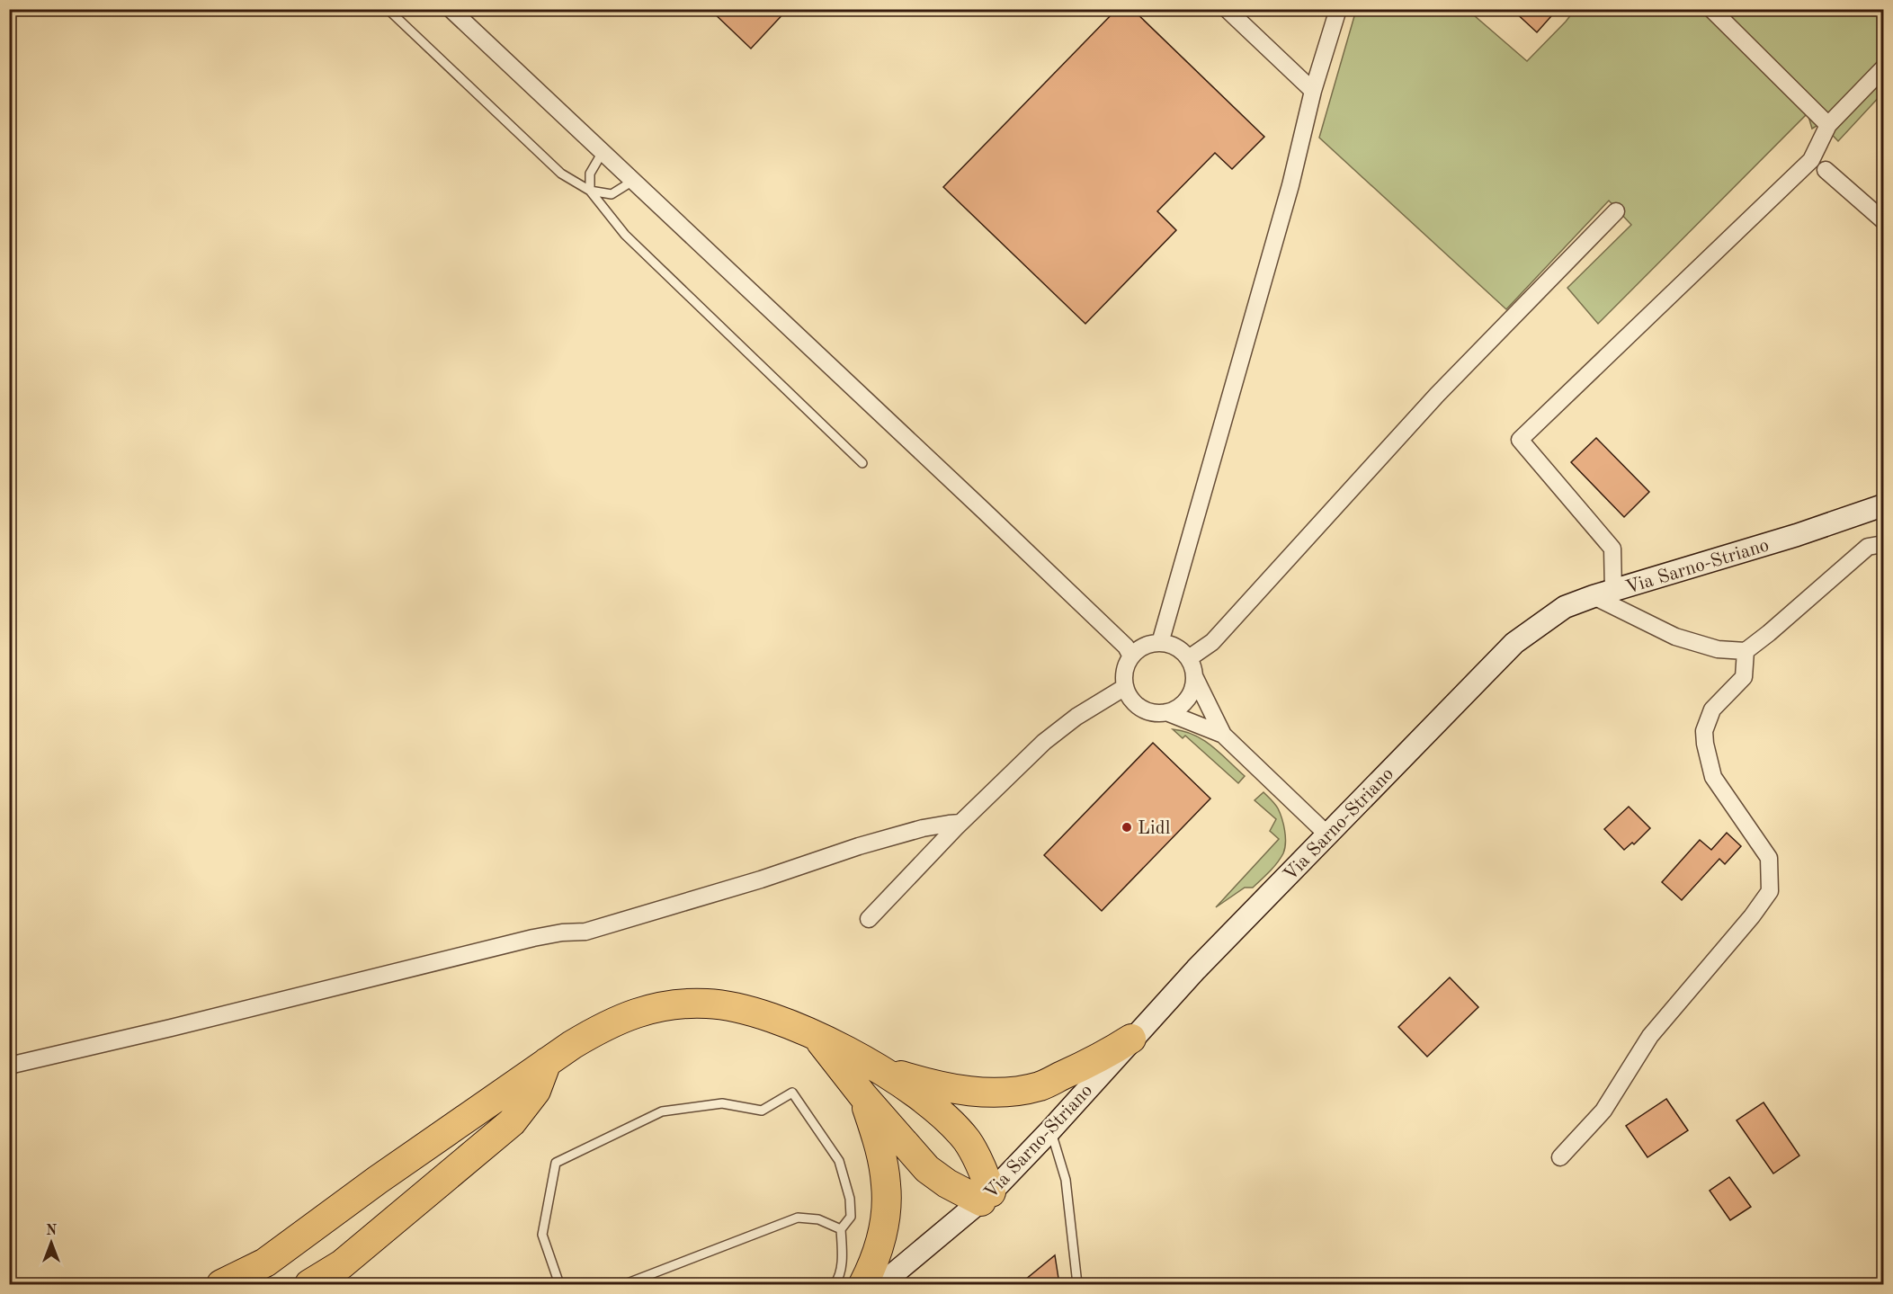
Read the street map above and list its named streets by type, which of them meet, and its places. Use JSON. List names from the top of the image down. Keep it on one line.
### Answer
{"streets":{"main road":["Via Sarno-Striano"]},"places":["Lidl"],"north":"top"}
